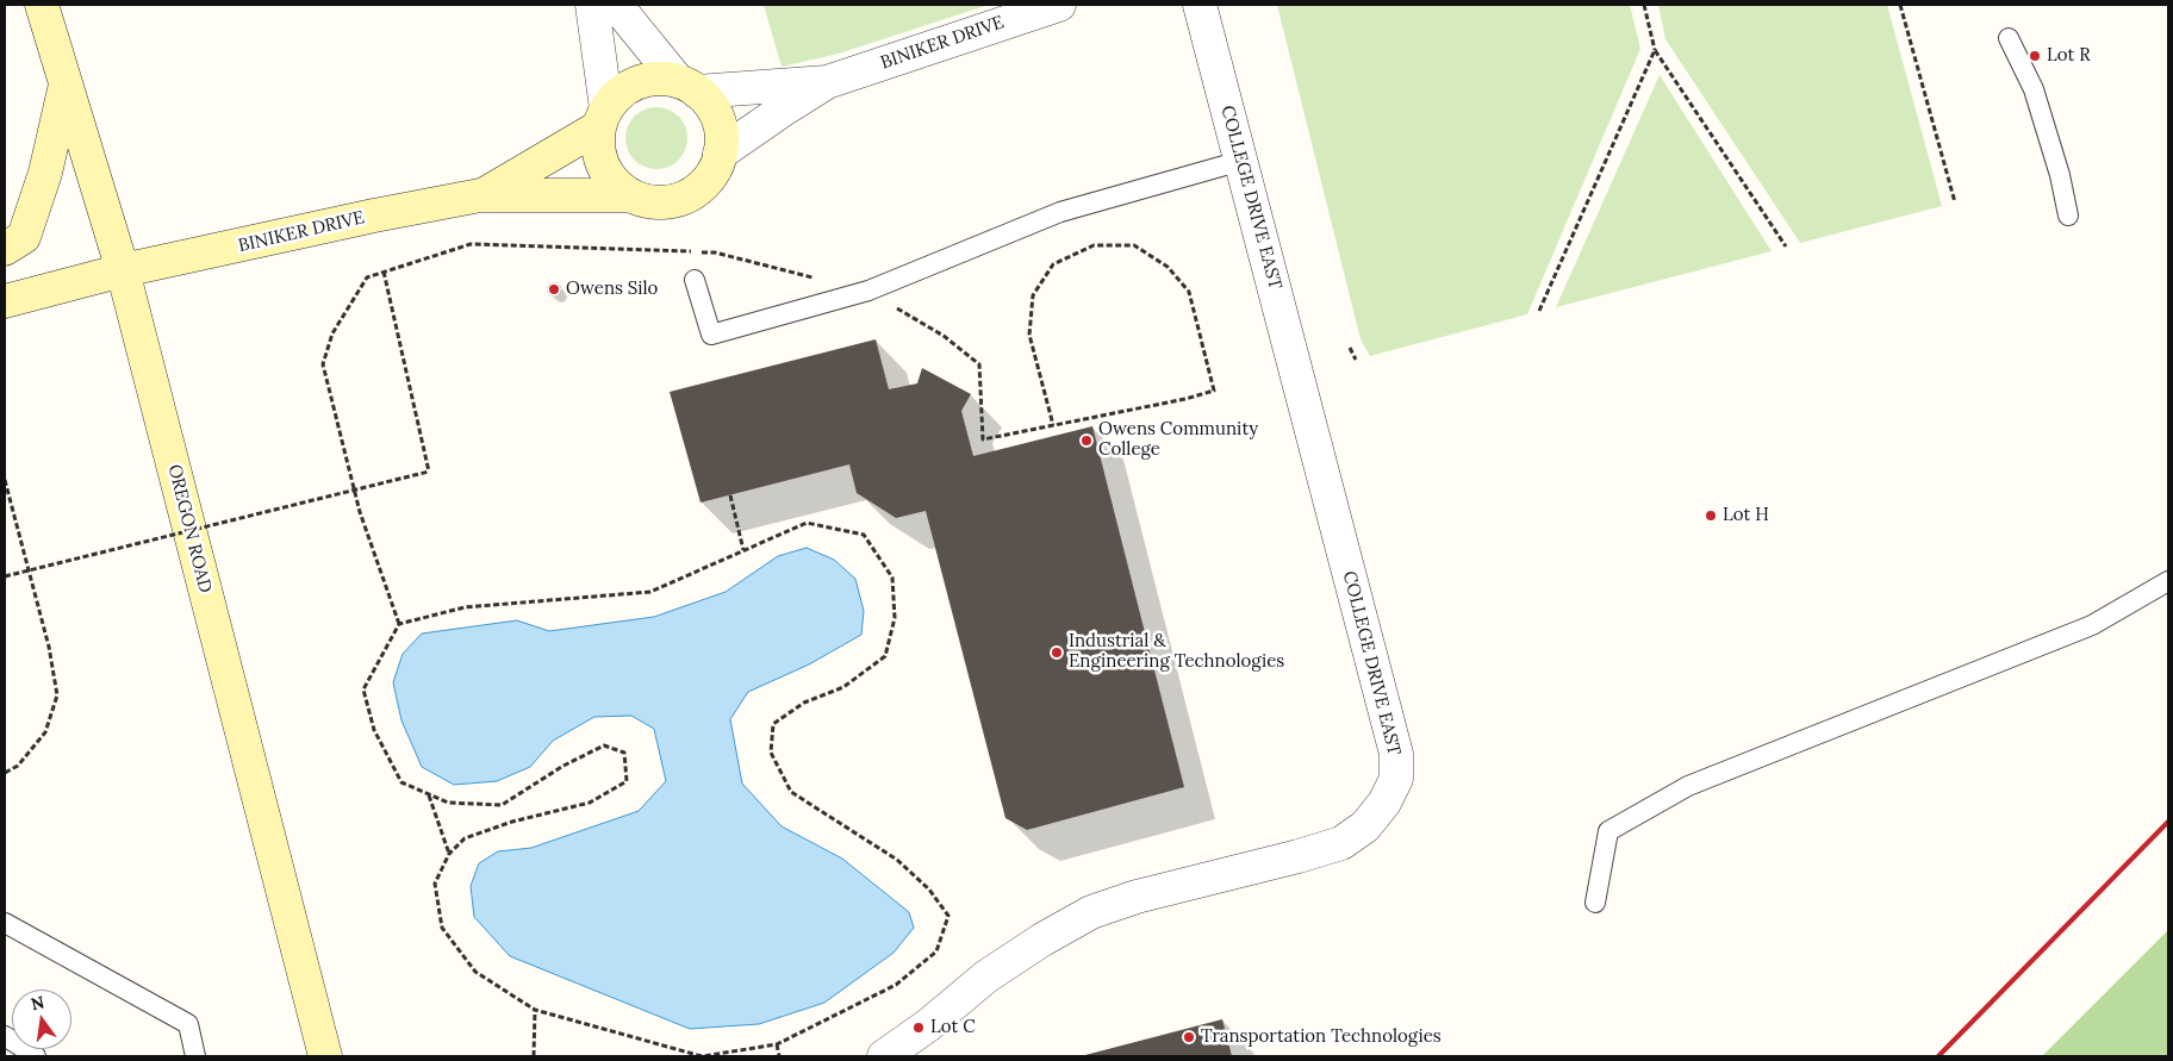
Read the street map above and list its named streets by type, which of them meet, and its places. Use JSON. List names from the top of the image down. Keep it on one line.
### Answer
{"streets":{"main road":["BINIKER DRIVE","OREGON ROAD"],"street":["COLLEGE DRIVE EAST"]},"crossings":[["BINIKER DRIVE","OREGON ROAD"]],"places":["Lot R","Owens Silo","Owens Community College","Lot H","Industrial & Engineering Technologies","Lot C","Transportation Technologies"],"north":"top"}
